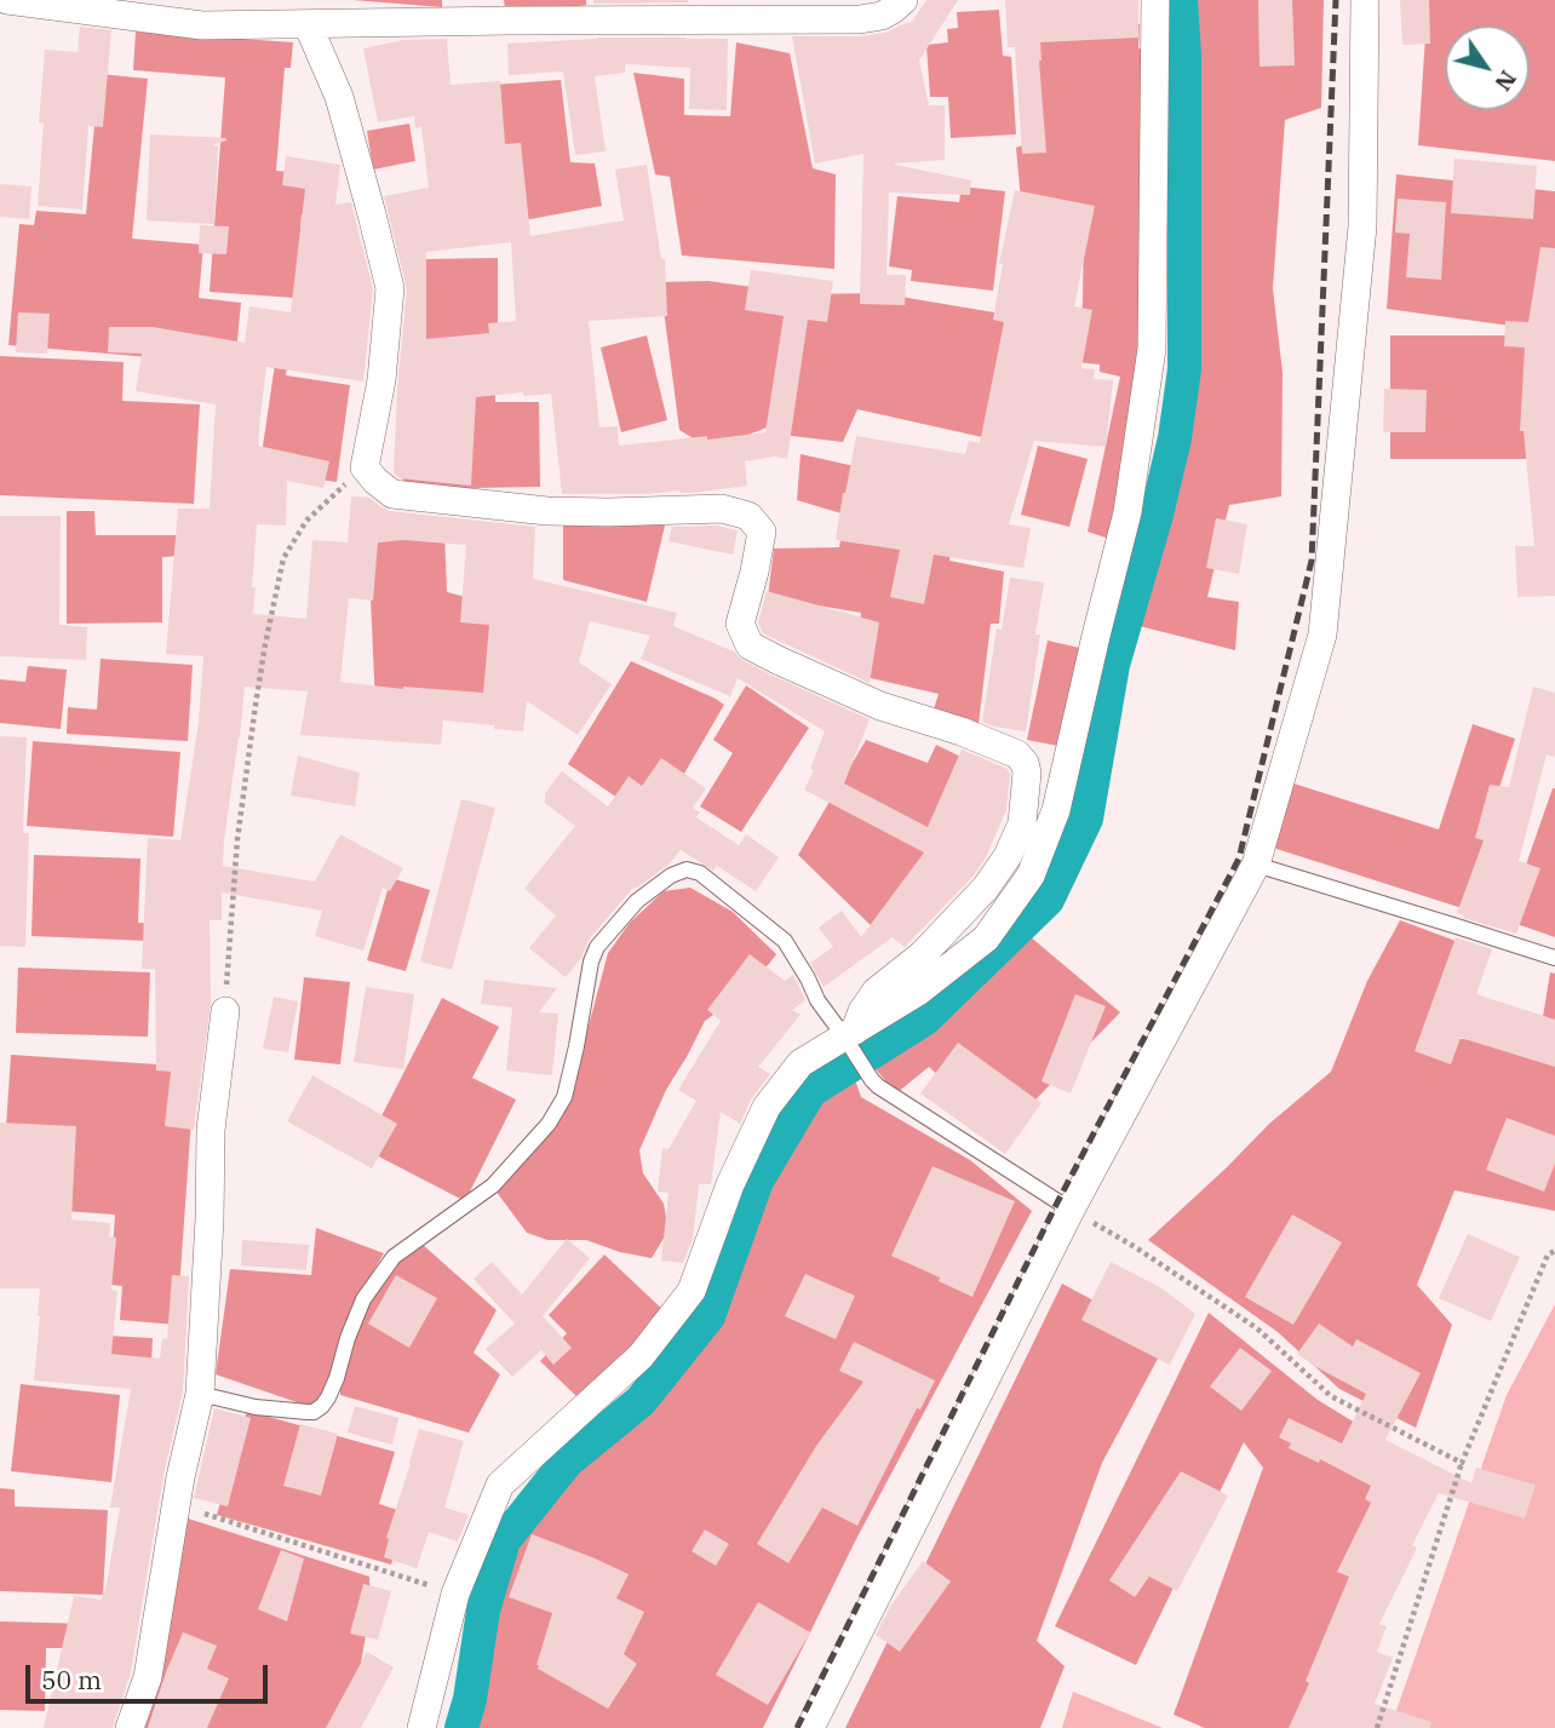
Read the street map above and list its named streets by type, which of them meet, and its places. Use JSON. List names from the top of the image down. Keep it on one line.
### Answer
{"scale_bar":"50 m","north":"bottom right"}
